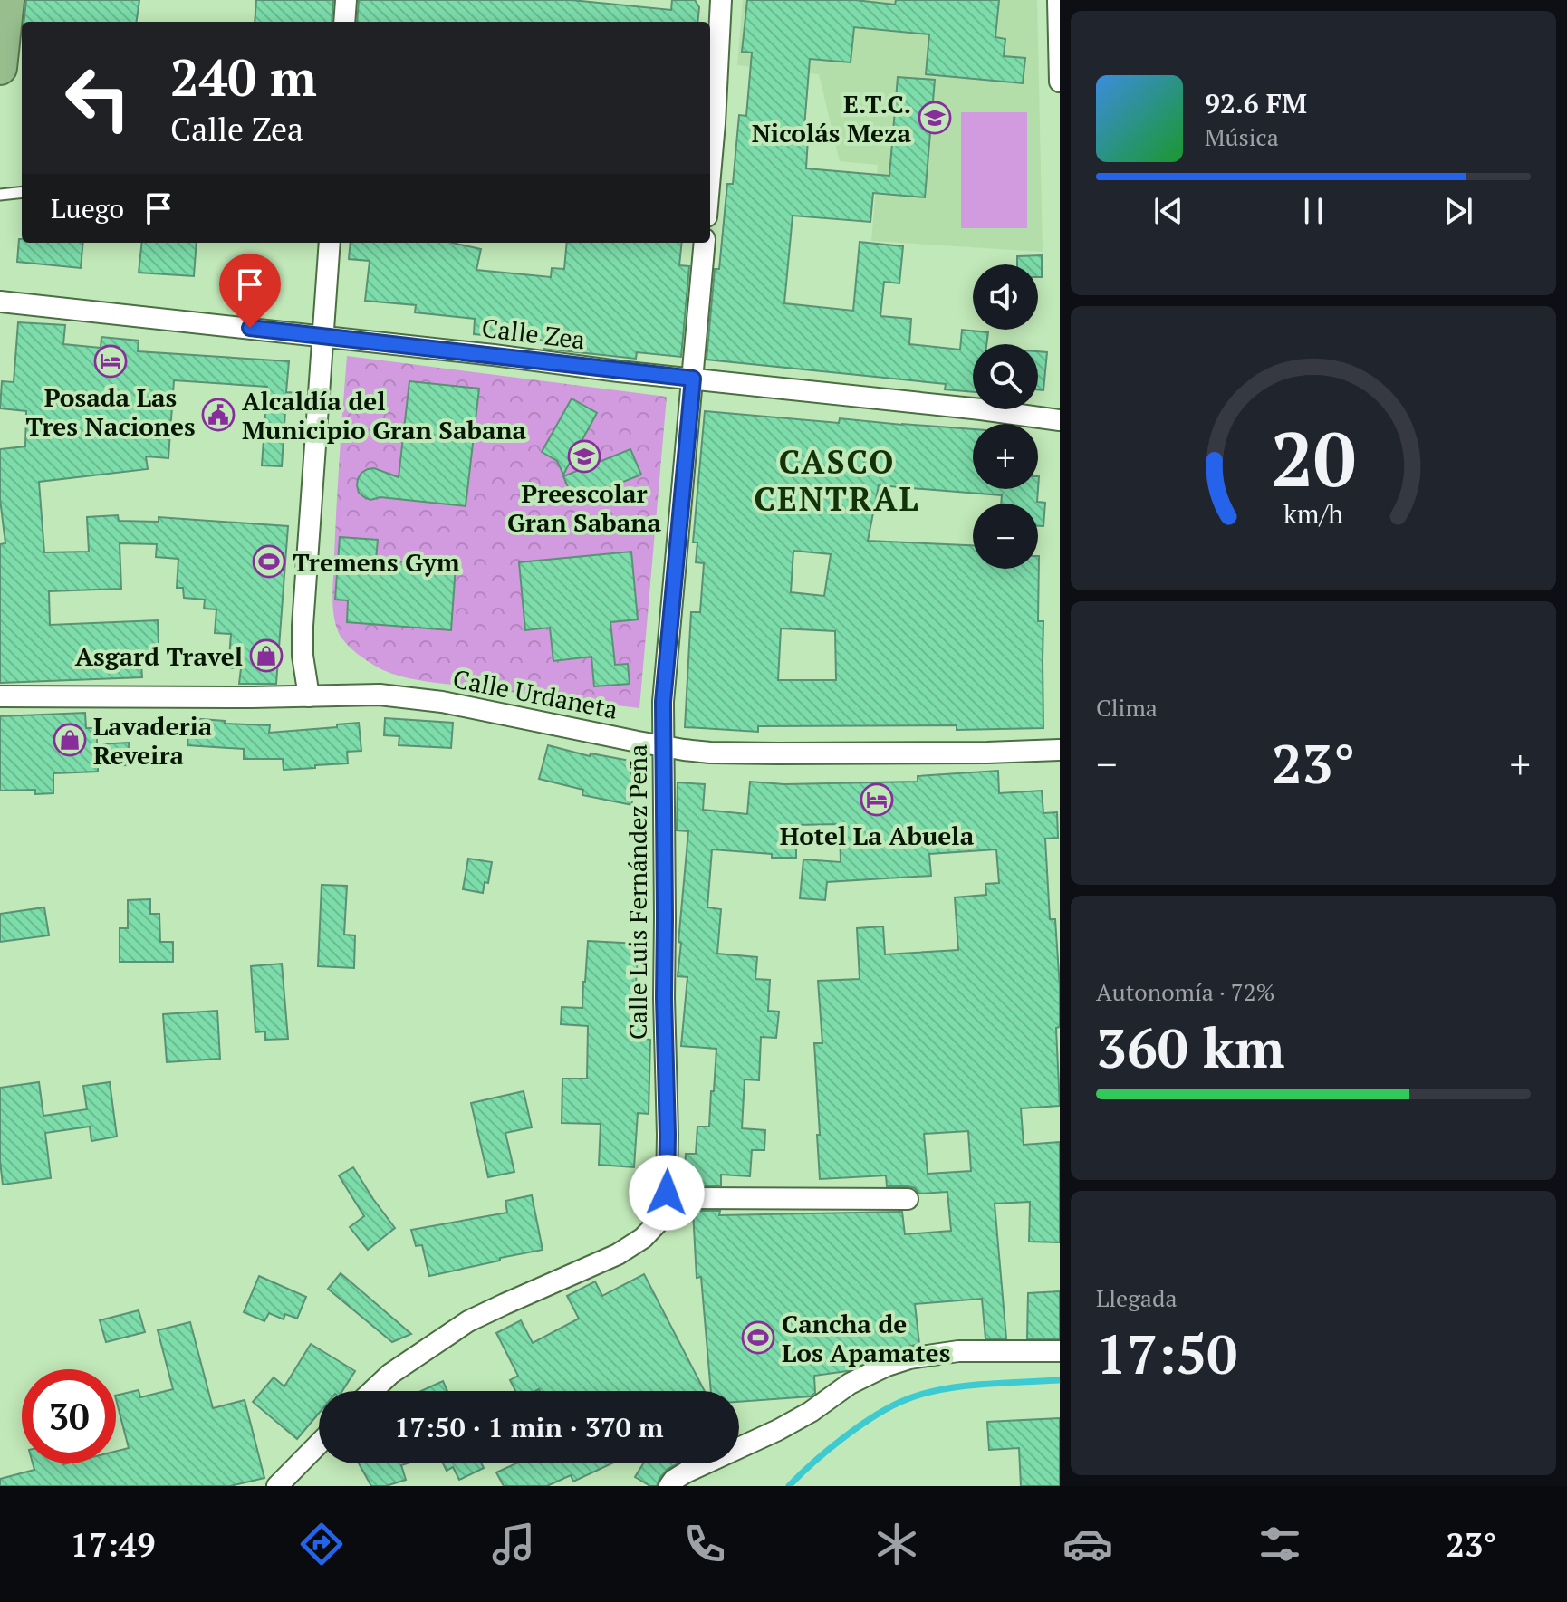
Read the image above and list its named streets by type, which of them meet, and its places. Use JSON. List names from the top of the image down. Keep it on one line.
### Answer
{"streets":{"street":["Calle Zea","Calle Urdaneta","Calle Luis Fernández Peña"]},"crossings":[["Calle Zea","Calle Luis Fernández Peña"],["Calle Urdaneta","Calle Luis Fernández Peña"]],"districts":["CASCO CENTRAL"],"places":{"school or university":["E.T.C. Nicolás Meza","Preescolar Gran Sabana"],"hotel":["Posada Las Tres Naciones","Hotel La Abuela"],"public building":["Alcaldía del Municipio Gran Sabana"],"sports":["Tremens Gym","Cancha de Los Apamates"],"shop":["Asgard Travel","Lavaderia Reveira"]},"page":{"turn":["240 m","Calle Zea"],"song":["92.6 FM","Música"],"then":"Luego","map_buttons":["+","−"],"tile":["Clima",["Autonomía · 72%","360 km"],["Llegada","17:50"]],"heat":["−","23°","+"],"limit":"30","trip":"17:50 · 1 min · 370 m","tabs":["17:49","23°"],"gauge":["20","km/h"]}}
